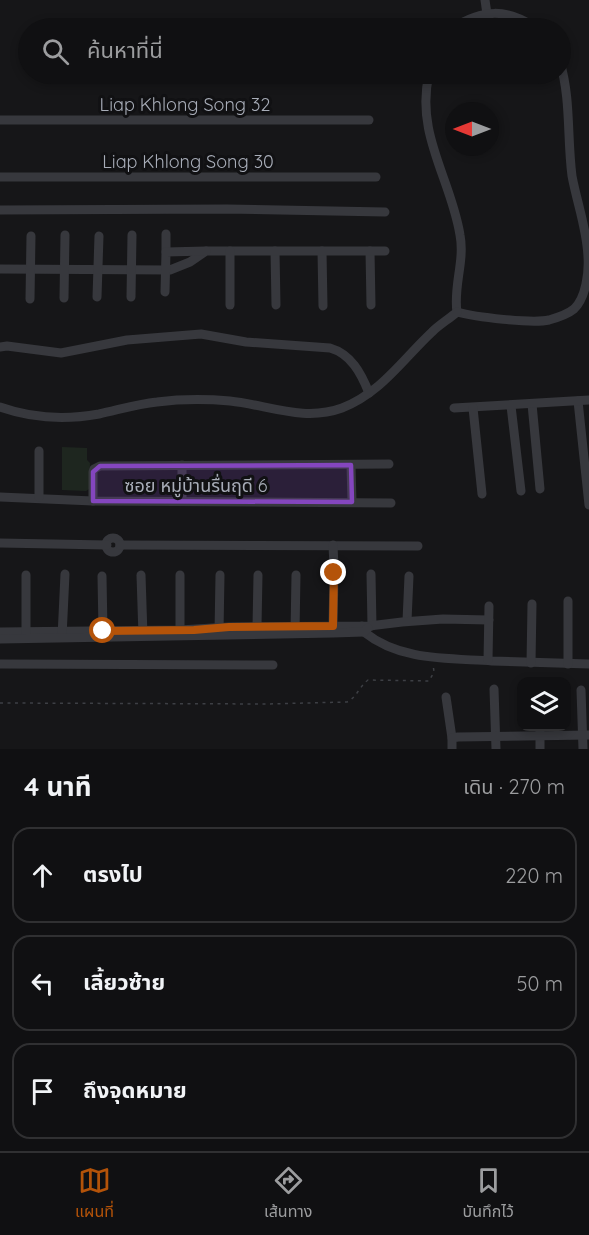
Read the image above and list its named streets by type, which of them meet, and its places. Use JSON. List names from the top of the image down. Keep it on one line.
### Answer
{"streets":{"street":["Liap Khlong Song 32","Liap Khlong Song 30","ซอย หมู่บ้านรื่นฤดี 6"]},"north":"left","page":{"search":"ค้นหาที่นี่","heading":["4 นาที","เดิน · 270 m"],"list":[["ตรงไป","220 m"],["เลี้ยวซ้าย","50 m"],"ถึงจุดหมาย"],"nav":["แผนที่","เส้นทาง","บันทึกไว้"]}}
